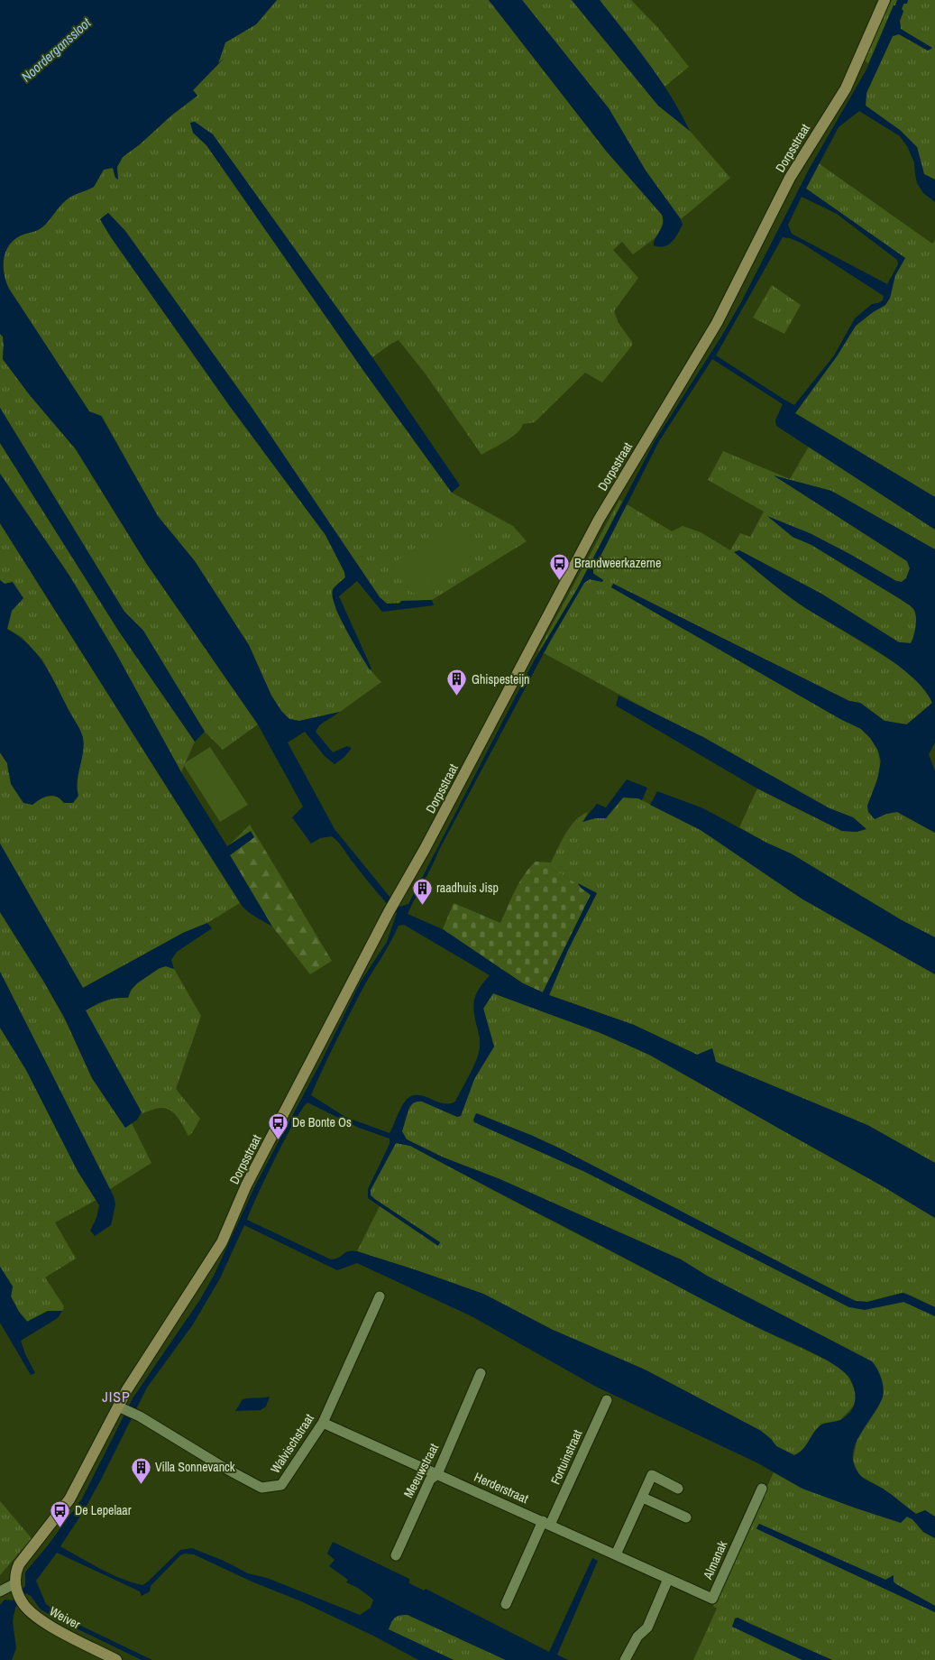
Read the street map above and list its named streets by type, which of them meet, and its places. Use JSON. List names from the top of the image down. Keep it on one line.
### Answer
{"streets":{"street":["Dorpsstraat","Walvischstraat","Fortuinstraat","Meeuwstraat","Herderstraat","Almanak","Weiver"]},"crossings":[["Dorpsstraat","Walvischstraat"],["Dorpsstraat","Weiver"],["Walvischstraat","Herderstraat"],["Fortuinstraat","Herderstraat"],["Meeuwstraat","Herderstraat"],["Herderstraat","Almanak"]],"districts":["JISP"],"water":["Noorderganssloot"],"places":{"bus stop":["Brandweerkazerne","De Bonte Os","De Lepelaar"],"building":["Ghispesteijn","raadhuis Jisp","Villa Sonnevanck"]}}
